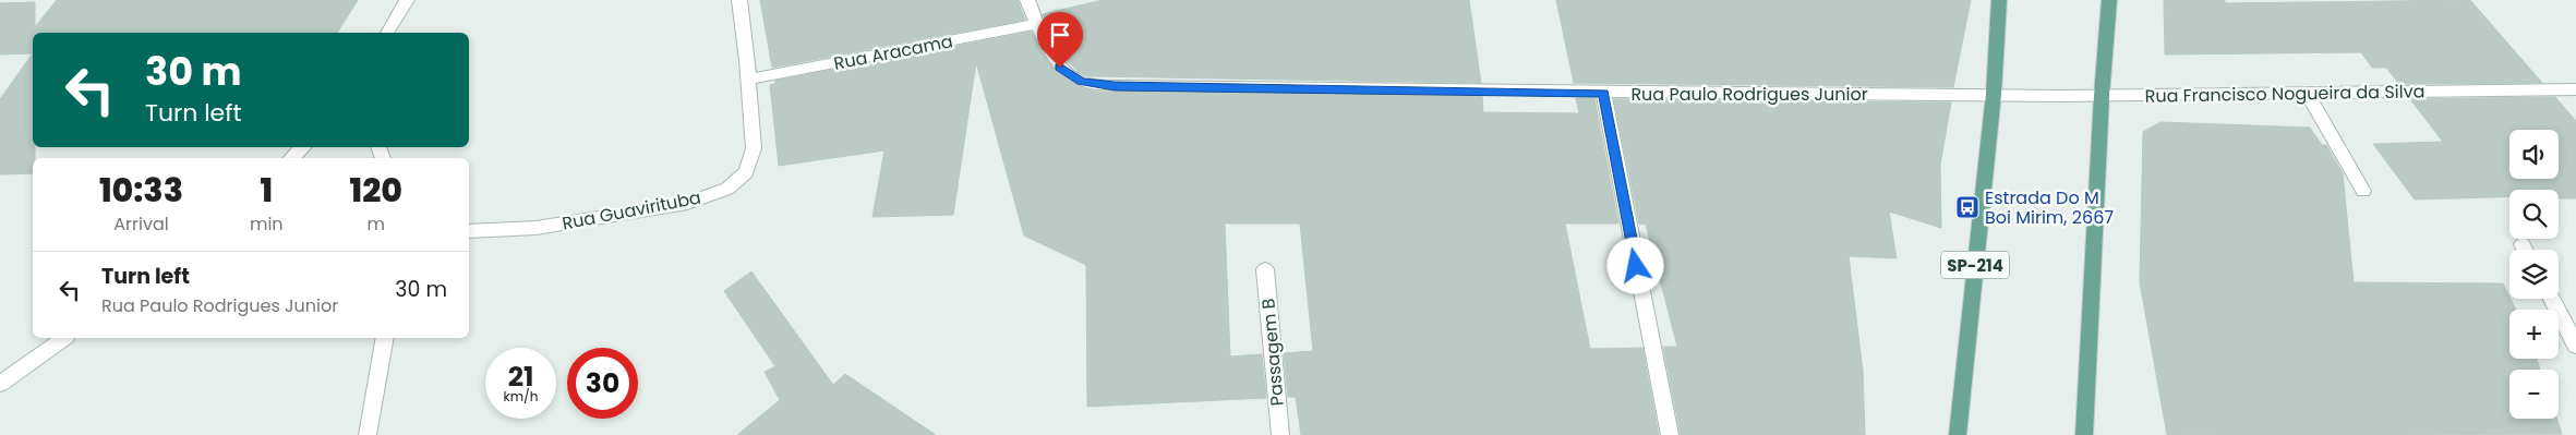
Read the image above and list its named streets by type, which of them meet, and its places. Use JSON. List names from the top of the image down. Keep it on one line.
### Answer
{"streets":{"main road":["SP-214"],"street":["Rua Aracama","Rua Paulo Rodrigues Junior","Rua Francisco Nogueira da Silva","Rua Guavirituba","Passagem B"]},"crossings":[["Rua Aracama","Rua Paulo Rodrigues Junior"],["Rua Aracama","Rua Guavirituba"],["Rua Paulo Rodrigues Junior","Rua Francisco Nogueira da Silva"],["Rua Paulo Rodrigues Junior","SP-214"],["Rua Francisco Nogueira da Silva","SP-214"]],"places":{"bus stop":["Estrada Do M Boi Mirim, 2667"]},"page":{"turn":["30 m","Turn left"],"map_buttons":["+","−"],"eta":["10:33","Arrival","1","min","120","m"],"list":[{"name":"Turn left","note":"Rua Paulo Rodrigues Junior","value":"30 m"}],"speed":"21 km/h","limit":"30"}}
